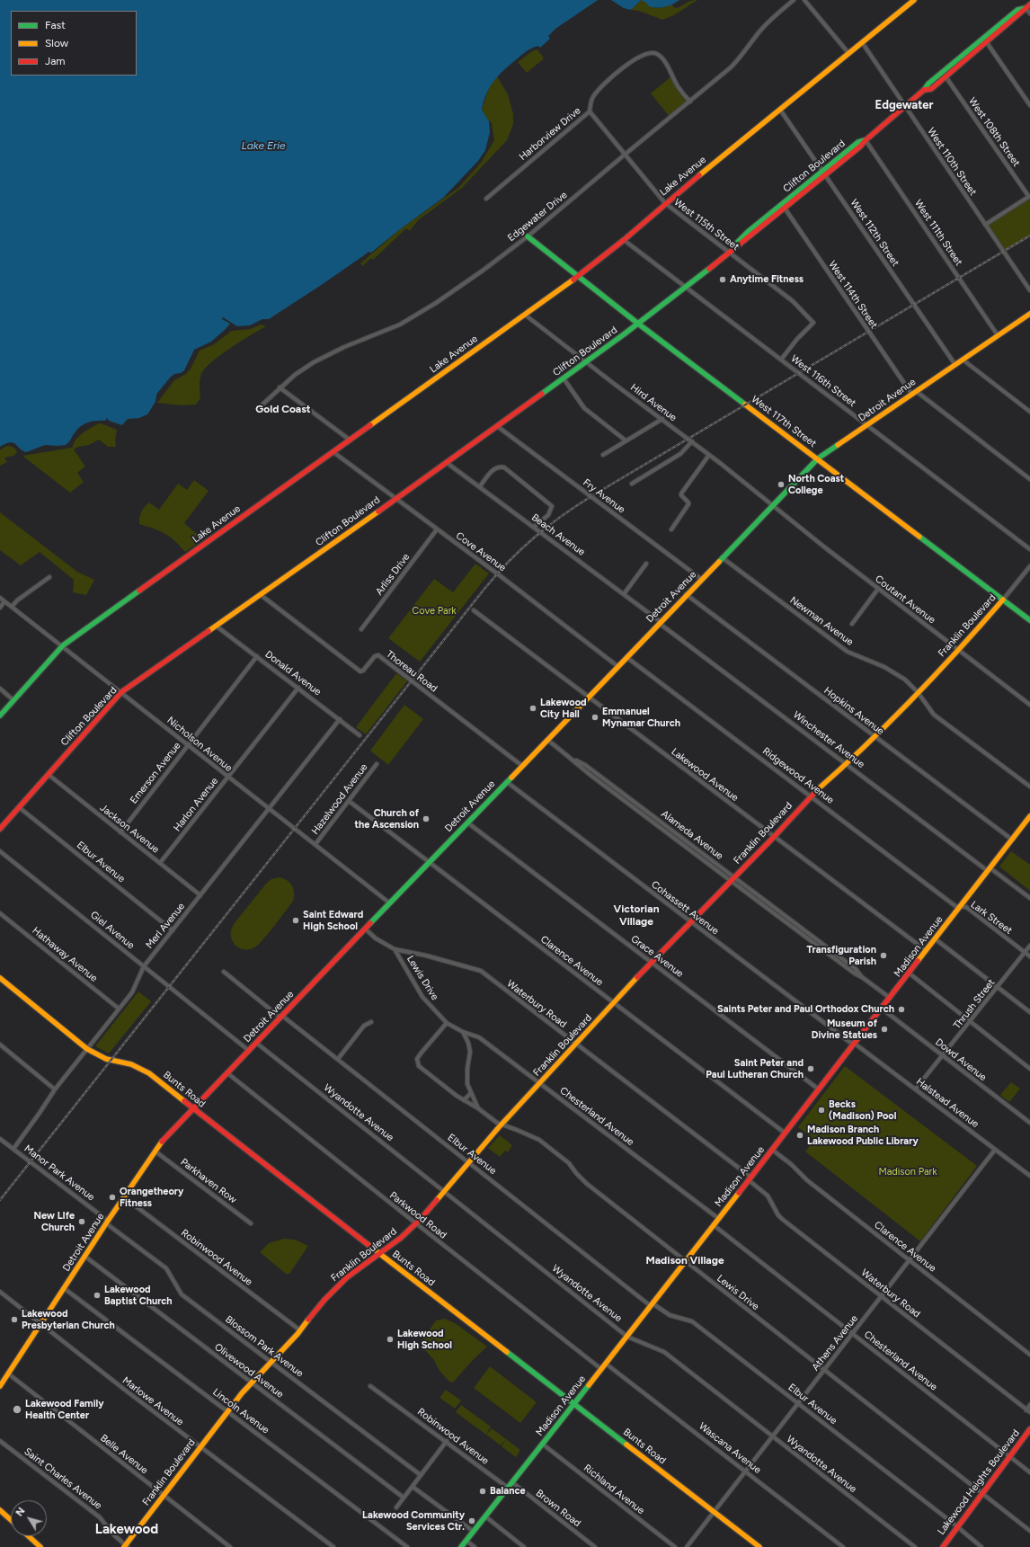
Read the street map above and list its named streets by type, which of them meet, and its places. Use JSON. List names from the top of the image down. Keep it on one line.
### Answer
{"streets":{"main road":["Clifton Boulevard","Lake Avenue","Detroit Avenue","West 117th Street","Franklin Boulevard","Madison Avenue","Bunts Road","Lakewood Heights Boulevard"],"street":["West 108th Street","Harborview Drive","West 110th Street","Edgewater Drive","West 115th Street","West 112th Street","West 111th Street","West 114th Street","West 116th Street","Hird Avenue","Fry Avenue","Beach Avenue","Cove Avenue","Arliss Drive","Coutant Avenue","Newman Avenue","Thoreau Road","Donald Avenue","Hopkins Avenue","Winchester Avenue","Nicholson Avenue","Emerson Avenue","Lakewood Avenue","Ridgewood Avenue","Hazelwood Avenue","Harlon Avenue","Jackson Avenue","Alameda Avenue","Elbur Avenue","Cohassett Avenue","Lark Street","Merl Avenue","Giel Avenue","Hathaway Avenue","Grace Avenue","Clarence Avenue","Lewis Drive","Waterbury Road","Thrush Street","Dowd Avenue","Halstead Avenue","Wyandotte Avenue","Chesterland Avenue","Manor Park Avenue","Parkhaven Row","Parkwood Road","Robinwood Avenue","Athens Avenue","Blossom Park Avenue","Olivewood Avenue","Marlowe Avenue","Lincoln Avenue","Wascana Avenue","Belle Avenue","Saint Charles Avenue","Richland Avenue","Brown Road"]},"crossings":[["West 108th Street","Clifton Boulevard"],["Harborview Drive","Edgewater Drive"],["Harborview Drive","West 115th Street"],["West 110th Street","Clifton Boulevard"],["West 110th Street","Lake Avenue"],["Clifton Boulevard","West 115th Street"],["Clifton Boulevard","West 112th Street"],["Clifton Boulevard","West 111th Street"],["Clifton Boulevard","West 114th Street"],["Clifton Boulevard","West 116th Street"],["Clifton Boulevard","Hird Avenue"],["Clifton Boulevard","West 117th Street"],["Clifton Boulevard","Fry Avenue"],["Clifton Boulevard","Beach Avenue"],["Clifton Boulevard","Cove Avenue"],["Clifton Boulevard","Thoreau Road"],["Clifton Boulevard","Donald Avenue"],["Clifton Boulevard","Nicholson Avenue"],["Clifton Boulevard","Jackson Avenue"],["Clifton Boulevard","Elbur Avenue"],["Lake Avenue","West 115th Street"],["Lake Avenue","West 112th Street"],["Lake Avenue","West 116th Street"],["Lake Avenue","Hird Avenue"],["Lake Avenue","West 117th Street"],["Lake Avenue","Cove Avenue"],["Lake Avenue","Nicholson Avenue"],["Edgewater Drive","West 115th Street"],["Edgewater Drive","West 117th Street"],["West 115th Street","West 116th Street"],["West 112th Street","Detroit Avenue"],["West 111th Street","Detroit Avenue"],["West 114th Street","Detroit Avenue"],["West 116th Street","Detroit Avenue"],["Detroit Avenue","Hird Avenue"],["Detroit Avenue","West 117th Street"],["Detroit Avenue","Fry Avenue"],["Detroit Avenue","Beach Avenue"],["Detroit Avenue","Cove Avenue"],["Detroit Avenue","Coutant Avenue"],["Detroit Avenue","Newman Avenue"],["Detroit Avenue","Thoreau Road"],["Detroit Avenue","Hopkins Avenue"],["Detroit Avenue","Winchester Avenue"],["Detroit Avenue","Nicholson Avenue"],["Detroit Avenue","Lakewood Avenue"],["Detroit Avenue","Ridgewood Avenue"],["Detroit Avenue","Alameda Avenue"],["Detroit Avenue","Elbur Avenue"],["Detroit Avenue","Cohassett Avenue"],["Detroit Avenue","Giel Avenue"],["Detroit Avenue","Grace Avenue"],["Detroit Avenue","Clarence Avenue"],["Detroit Avenue","Waterbury Road"],["Detroit Avenue","Bunts Road"],["Detroit Avenue","Wyandotte Avenue"],["Detroit Avenue","Manor Park Avenue"],["Detroit Avenue","Parkhaven Row"],["Detroit Avenue","Parkwood Road"],["Detroit Avenue","Robinwood Avenue"],["Detroit Avenue","Blossom Park Avenue"],["Detroit Avenue","Olivewood Avenue"],["Detroit Avenue","Marlowe Avenue"],["Detroit Avenue","Lincoln Avenue"],["Detroit Avenue","Belle Avenue"],["Hird Avenue","Coutant Avenue"],["West 117th Street","Franklin Boulevard"],["Beach Avenue","Winchester Avenue"],["Cove Avenue","Arliss Drive"],["Coutant Avenue","Franklin Boulevard"],["Newman Avenue","Franklin Boulevard"],["Franklin Boulevard","Hopkins Avenue"],["Franklin Boulevard","Winchester Avenue"],["Franklin Boulevard","Lakewood Avenue"],["Franklin Boulevard","Ridgewood Avenue"],["Franklin Boulevard","Alameda Avenue"],["Franklin Boulevard","Elbur Avenue"],["Franklin Boulevard","Cohassett Avenue"],["Franklin Boulevard","Grace Avenue"],["Franklin Boulevard","Clarence Avenue"],["Franklin Boulevard","Lewis Drive"],["Franklin Boulevard","Waterbury Road"],["Franklin Boulevard","Bunts Road"],["Franklin Boulevard","Wyandotte Avenue"],["Franklin Boulevard","Chesterland Avenue"],["Franklin Boulevard","Parkwood Road"],["Franklin Boulevard","Robinwood Avenue"],["Franklin Boulevard","Blossom Park Avenue"],["Franklin Boulevard","Olivewood Avenue"],["Franklin Boulevard","Marlowe Avenue"],["Franklin Boulevard","Lincoln Avenue"],["Franklin Boulevard","Belle Avenue"],["Franklin Boulevard","Saint Charles Avenue"],["Donald Avenue","Emerson Avenue"],["Donald Avenue","Harlon Avenue"],["Donald Avenue","Merl Avenue"],["Hopkins Avenue","Madison Avenue"],["Winchester Avenue","Madison Avenue"],["Nicholson Avenue","Emerson Avenue"],["Nicholson Avenue","Hazelwood Avenue"],["Nicholson Avenue","Harlon Avenue"],["Nicholson Avenue","Merl Avenue"],["Emerson Avenue","Jackson Avenue"],["Lakewood Avenue","Madison Avenue"],["Ridgewood Avenue","Lark Street"],["Ridgewood Avenue","Madison Avenue"],["Hazelwood Avenue","Clarence Avenue"],["Harlon Avenue","Jackson Avenue"],["Jackson Avenue","Merl Avenue"],["Alameda Avenue","Madison Avenue"],["Elbur Avenue","Merl Avenue"],["Elbur Avenue","Madison Avenue"],["Elbur Avenue","Athens Avenue"],["Elbur Avenue","Lakewood Heights Boulevard"],["Cohassett Avenue","Madison Avenue"],["Cohassett Avenue","Halstead Avenue"],["Lark Street","Madison Avenue"],["Lark Street","Thrush Street"],["Merl Avenue","Giel Avenue"],["Merl Avenue","Hathaway Avenue"],["Merl Avenue","Bunts Road"],["Merl Avenue","Manor Park Avenue"],["Madison Avenue","Grace Avenue"],["Madison Avenue","Clarence Avenue"],["Madison Avenue","Lewis Drive"],["Madison Avenue","Waterbury Road"],["Madison Avenue","Dowd Avenue"],["Madison Avenue","Bunts Road"],["Madison Avenue","Halstead Avenue"],["Madison Avenue","Wyandotte Avenue"],["Madison Avenue","Chesterland Avenue"],["Madison Avenue","Parkwood Road"],["Madison Avenue","Robinwood Avenue"],["Madison Avenue","Wascana Avenue"],["Madison Avenue","Richland Avenue"],["Madison Avenue","Brown Road"],["Clarence Avenue","Athens Avenue"],["Lewis Drive","Waterbury Road"],["Lewis Drive","Chesterland Avenue"],["Lewis Drive","Athens Avenue"],["Lewis Drive","Lakewood Heights Boulevard"],["Waterbury Road","Athens Avenue"],["Thrush Street","Dowd Avenue"],["Thrush Street","Halstead Avenue"],["Bunts Road","Athens Avenue"],["Halstead Avenue","Athens Avenue"],["Wyandotte Avenue","Athens Avenue"],["Chesterland Avenue","Athens Avenue"],["Chesterland Avenue","Lakewood Heights Boulevard"],["Manor Park Avenue","Blossom Park Avenue"],["Athens Avenue","Wascana Avenue"]],"districts":["Edgewater","Gold Coast","Victorian Village","Madison Village","Lakewood"],"water":["Lake Erie"],"parks":["Cove Park","Madison Park"],"places":["Anytime Fitness","North Coast College","Lakewood City Hall","Emmanuel Mynamar Church","Church of the Ascension","Saint Edward High School","Transfiguration Parish","Saints Peter and Paul Orthodox Church","Museum of Divine Statues","Saint Peter and Paul Lutheran Church","Becks (Madison) Pool","Madison Branch Lakewood Public Library","Orangetheory Fitness","New LIfe Church","Lakewood Baptist Church","Lakewood Presbyterian Church","Lakewood High School","Lakewood Family Health Center","Balance","Lakewood Community Services Ctr."],"legend":["Fast","Slow","Jam"],"north":"top left"}
